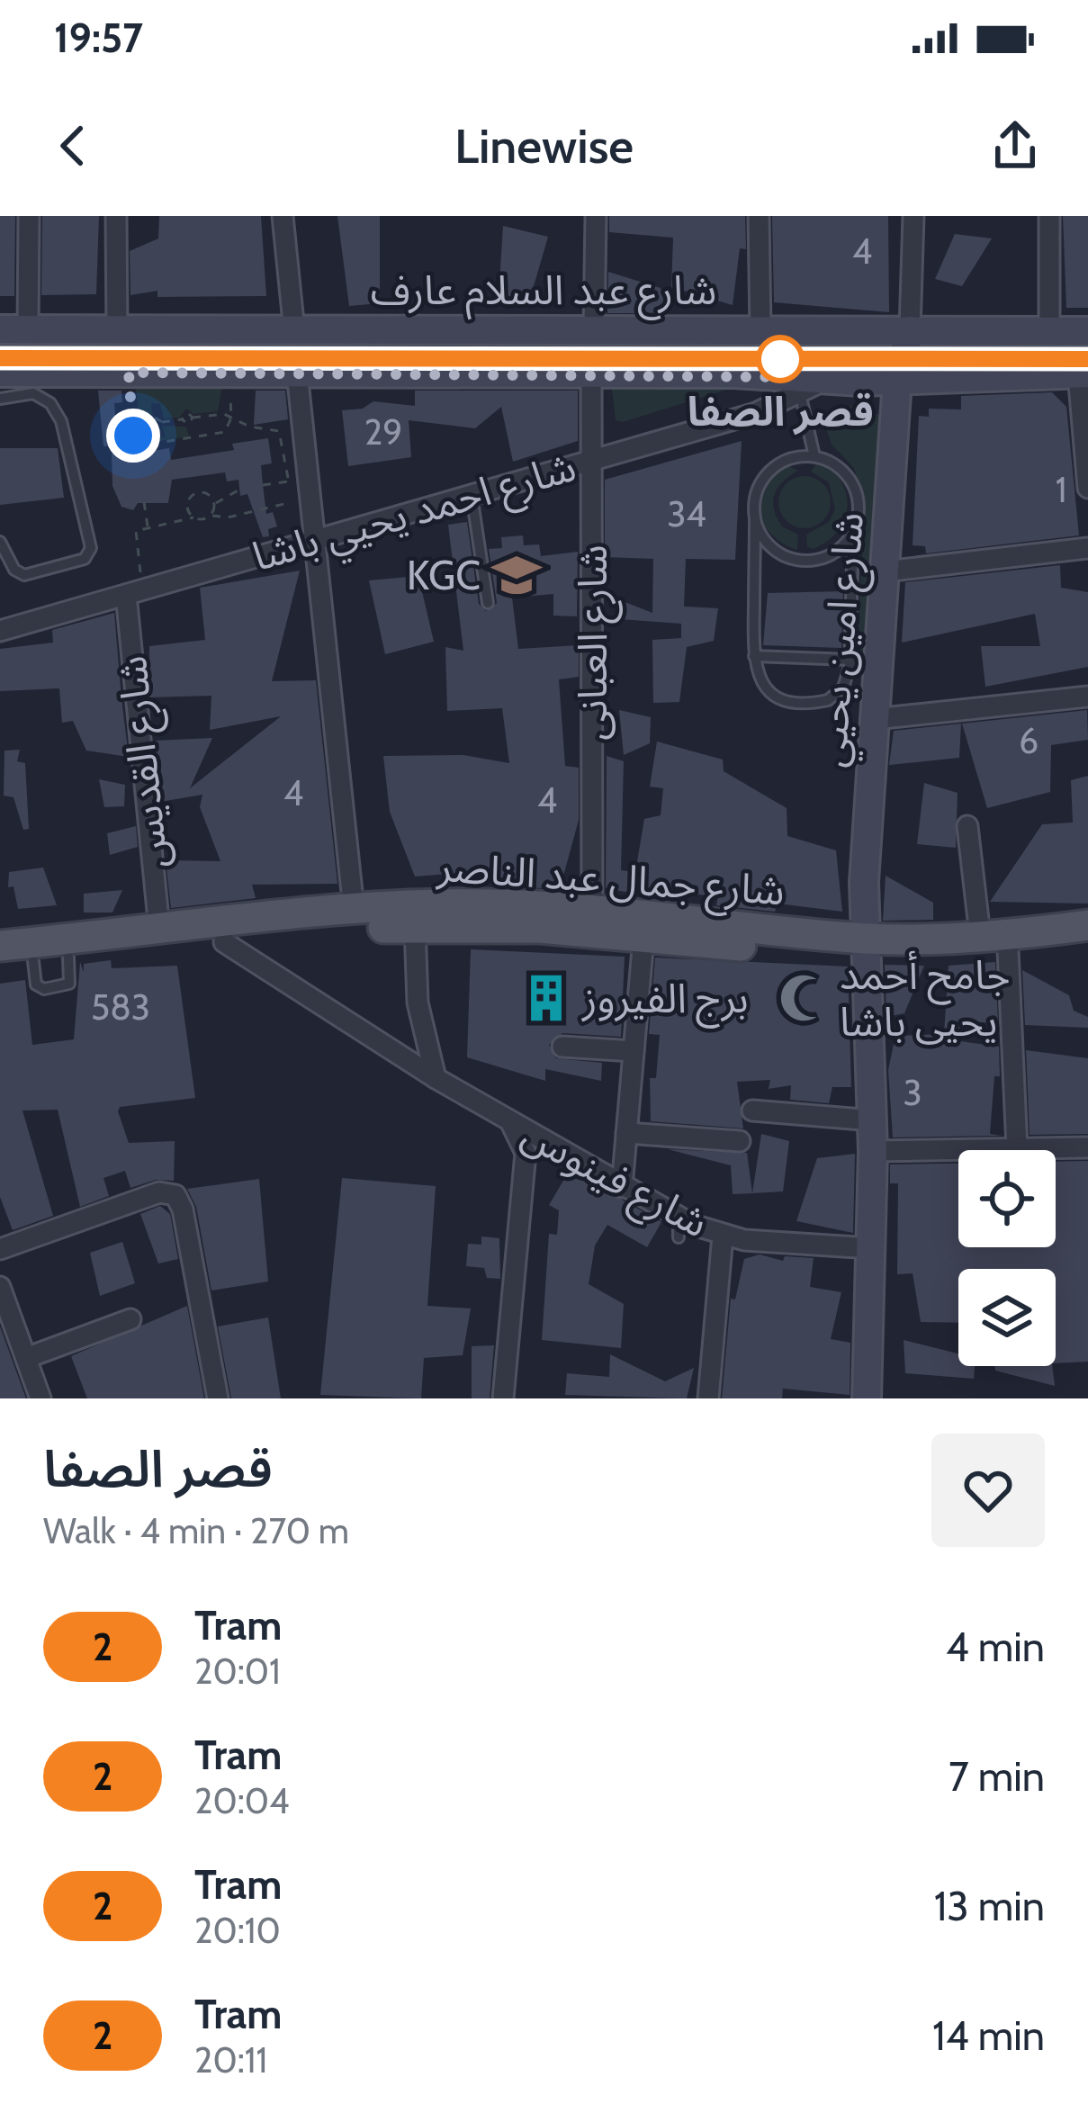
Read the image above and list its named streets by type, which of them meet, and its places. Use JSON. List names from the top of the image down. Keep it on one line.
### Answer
{"streets":{"main road":["شارع جمال عبد الناصر"],"street":["شارع عبد السلام عارف","شارع احمد يحيي باشا","شارع امين يحيي","شارع العبانى","شارع القديس","شارع فينوس"]},"crossings":[["شارع عبد السلام عارف","شارع احمد يحيي باشا"],["شارع عبد السلام عارف","شارع امين يحيي"],["شارع عبد السلام عارف","شارع العبانى"],["شارع احمد يحيي باشا","شارع العبانى"],["شارع احمد يحيي باشا","شارع القديس"],["شارع امين يحيي","شارع جمال عبد الناصر"],["شارع امين يحيي","شارع فينوس"],["شارع العبانى","شارع جمال عبد الناصر"],["شارع القديس","شارع جمال عبد الناصر"],["شارع جمال عبد الناصر","شارع فينوس"]],"places":{"other":["قصر الصفا"],"school or university":["KGC"],"building":["برج الفيروز"],"mosque":["جامح أحمد يحيى باشا"]},"lines":["tram line 2"],"house_numbers":["4","29","1","34","6","4","4","583","3"],"page":{"status":"19:57","header":"Linewise","heading":["قصر الصفا","Walk · 4 min · 270 m"],"list":[{"mark":"2","name":"Tram","note":"20:01","value":"4 min"},{"mark":"2","name":"Tram","note":"20:04","value":"7 min"},{"mark":"2","name":"Tram","note":"20:10","value":"13 min"},{"mark":"2","name":"Tram","note":"20:11","value":"14 min"}]}}
